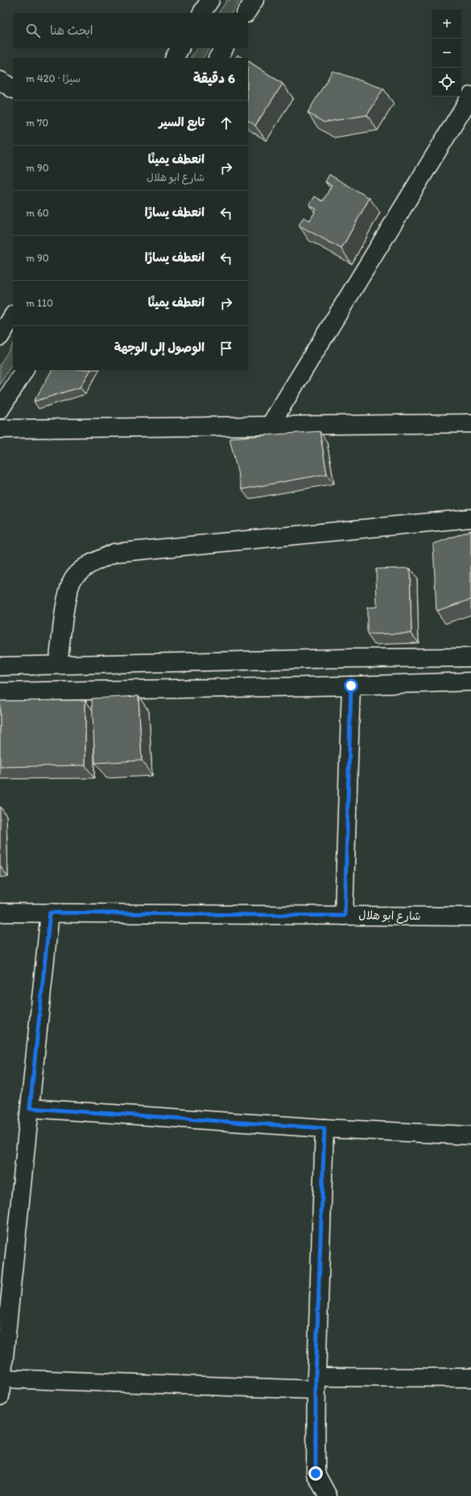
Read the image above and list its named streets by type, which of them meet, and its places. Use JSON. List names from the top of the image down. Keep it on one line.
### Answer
{"streets":{"street":["شارع ابو هلال"]},"page":{"map_buttons":["+","−"],"search":"ابحث هنا","heading":["6 دقيقة","سيرًا · 420 m"],"list":[["تابع السير","70 m"],["انعطف يمينًا","شارع ابو هلال","90 m"],["انعطف يسارًا","60 m"],["انعطف يسارًا","90 m"],["انعطف يمينًا","110 m"],"الوصول إلى الوجهة"]}}
